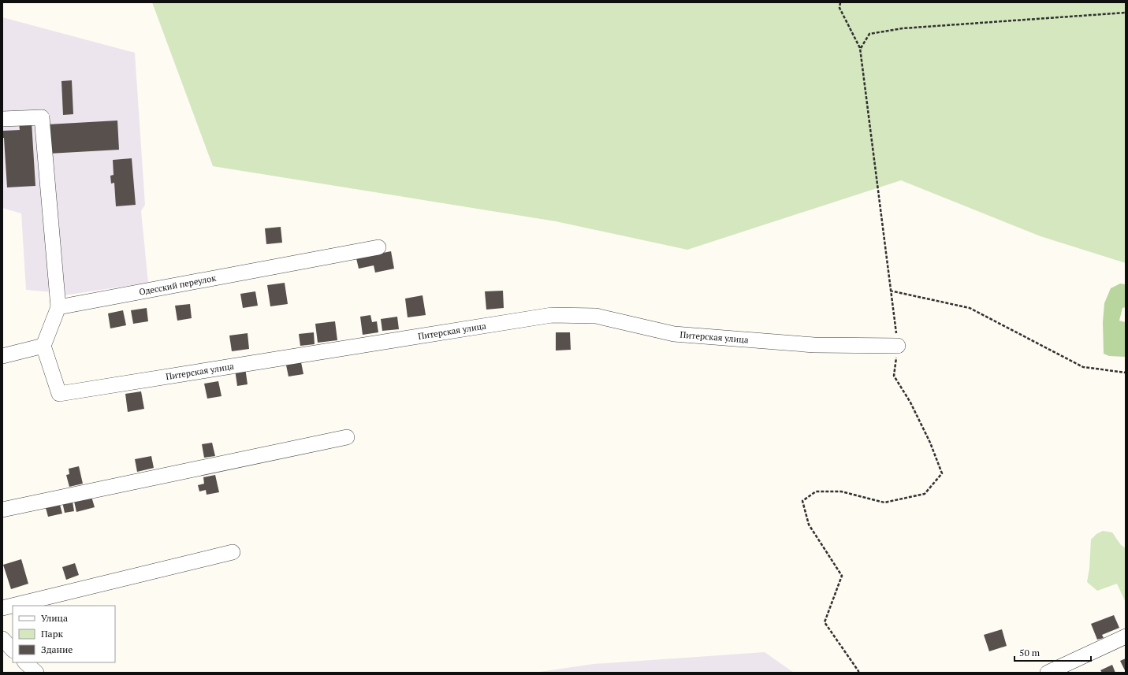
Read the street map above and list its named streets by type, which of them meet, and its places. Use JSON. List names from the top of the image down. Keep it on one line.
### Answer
{"streets":{"street":["Одесский переулок","Питерская улица"]},"legend":["Улица","Парк","Здание"],"scale_bar":"50 m"}
